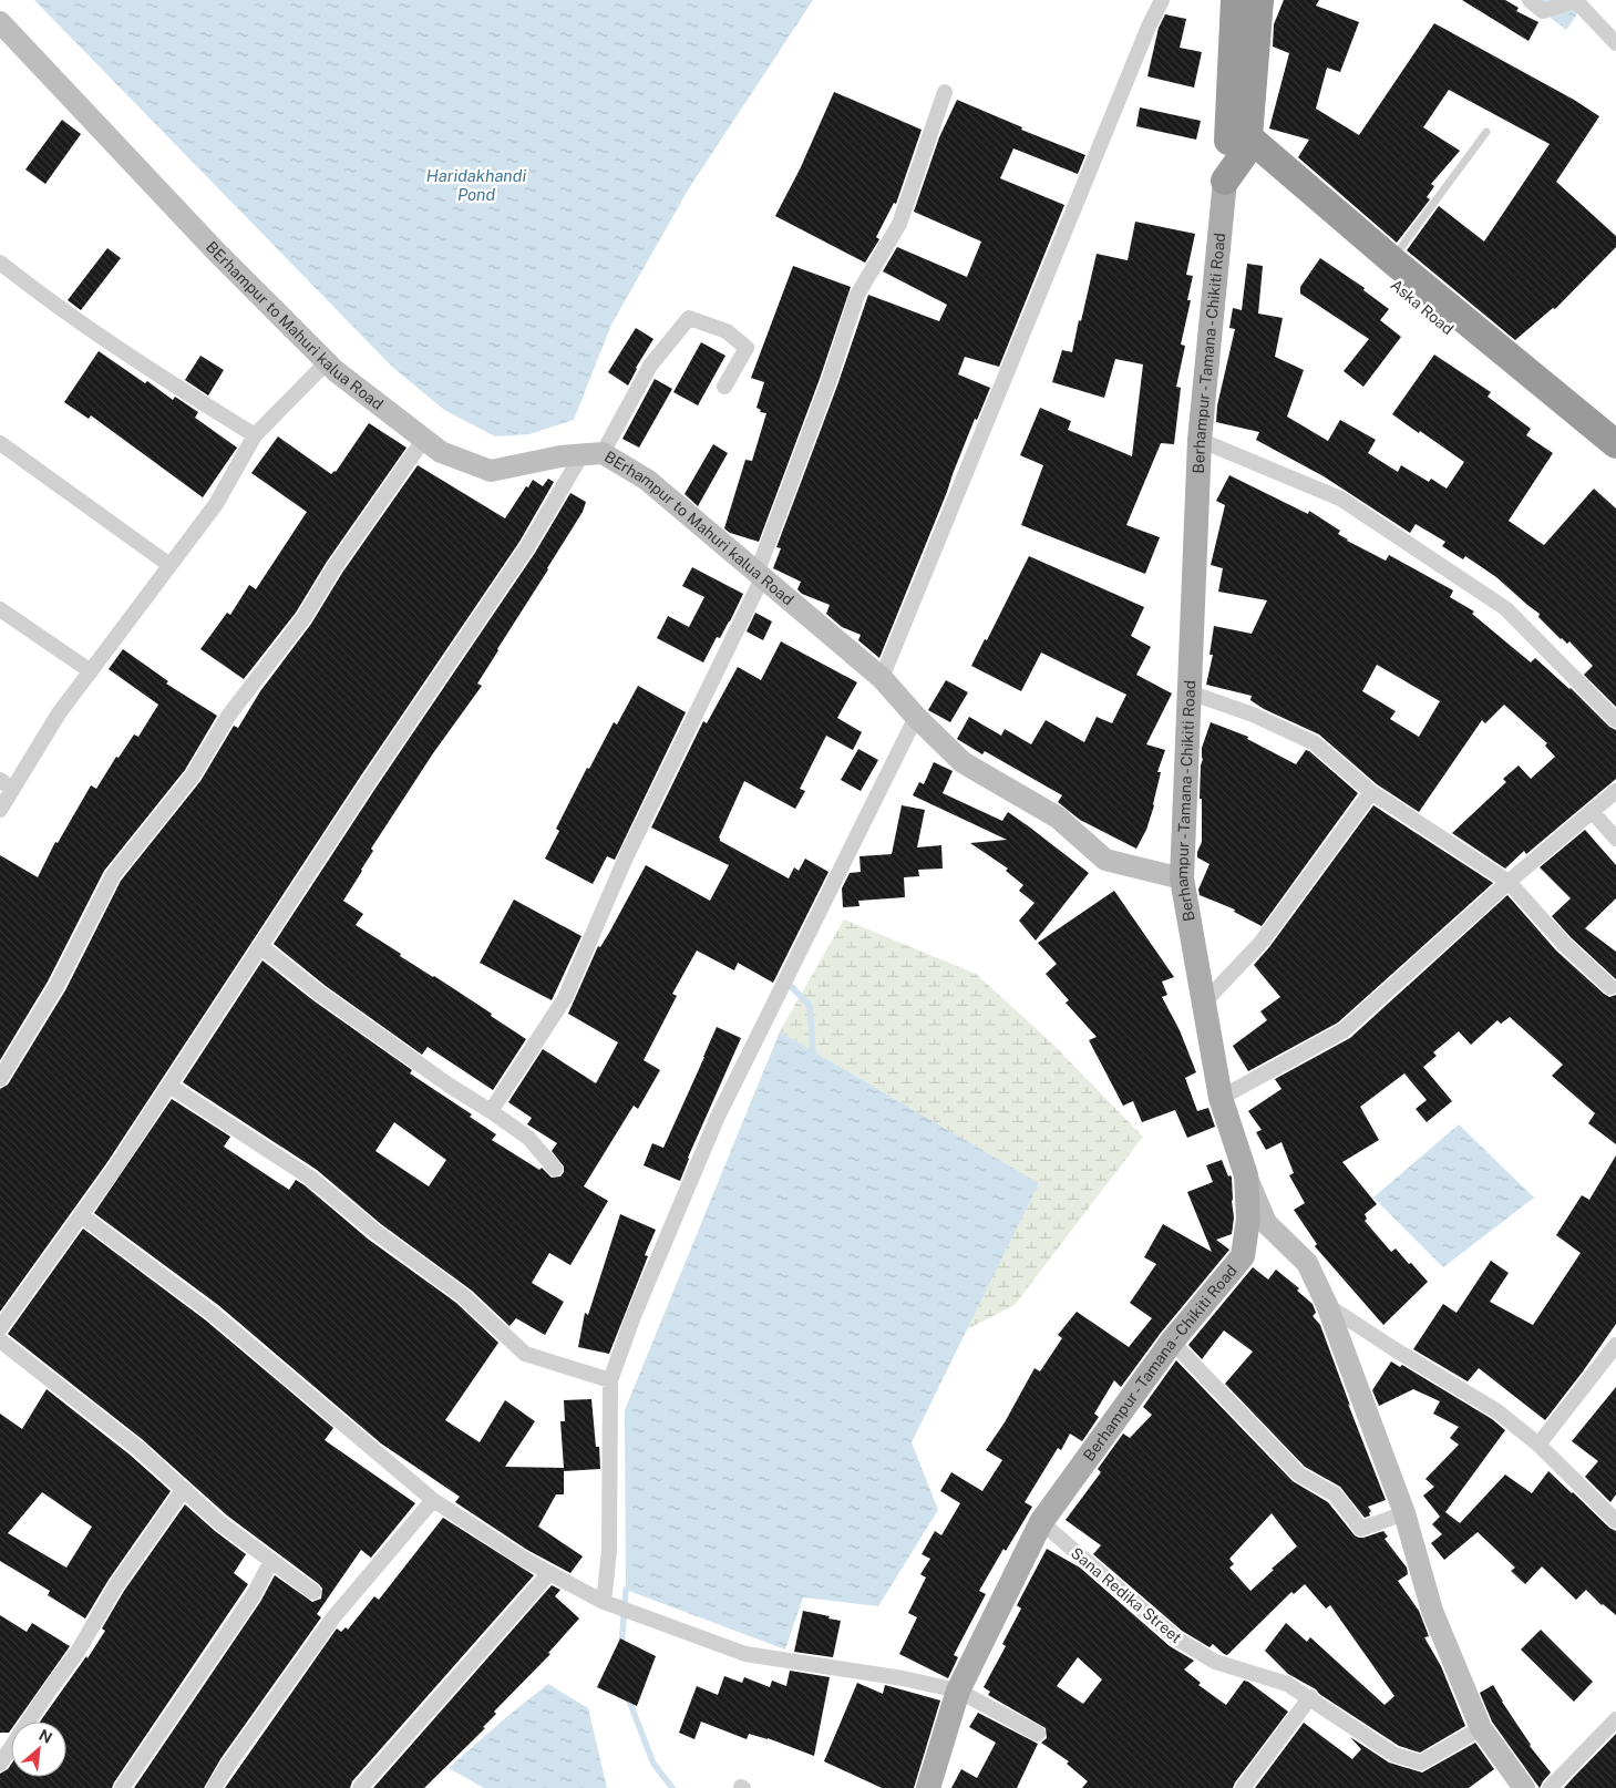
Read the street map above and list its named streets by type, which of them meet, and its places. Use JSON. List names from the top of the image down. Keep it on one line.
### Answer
{"streets":{"highway":["Aska Road"],"main road":["Berhampur - Tamana - Chikiti Road"],"street":["BErhampur to Mahuri kalua Road","Sana Redika Street"]},"crossings":[["BErhampur to Mahuri kalua Road","Berhampur - Tamana - Chikiti Road"],["Berhampur - Tamana - Chikiti Road","Sana Redika Street"]],"water":["Haridakhandi Pond"],"north":"top right"}
